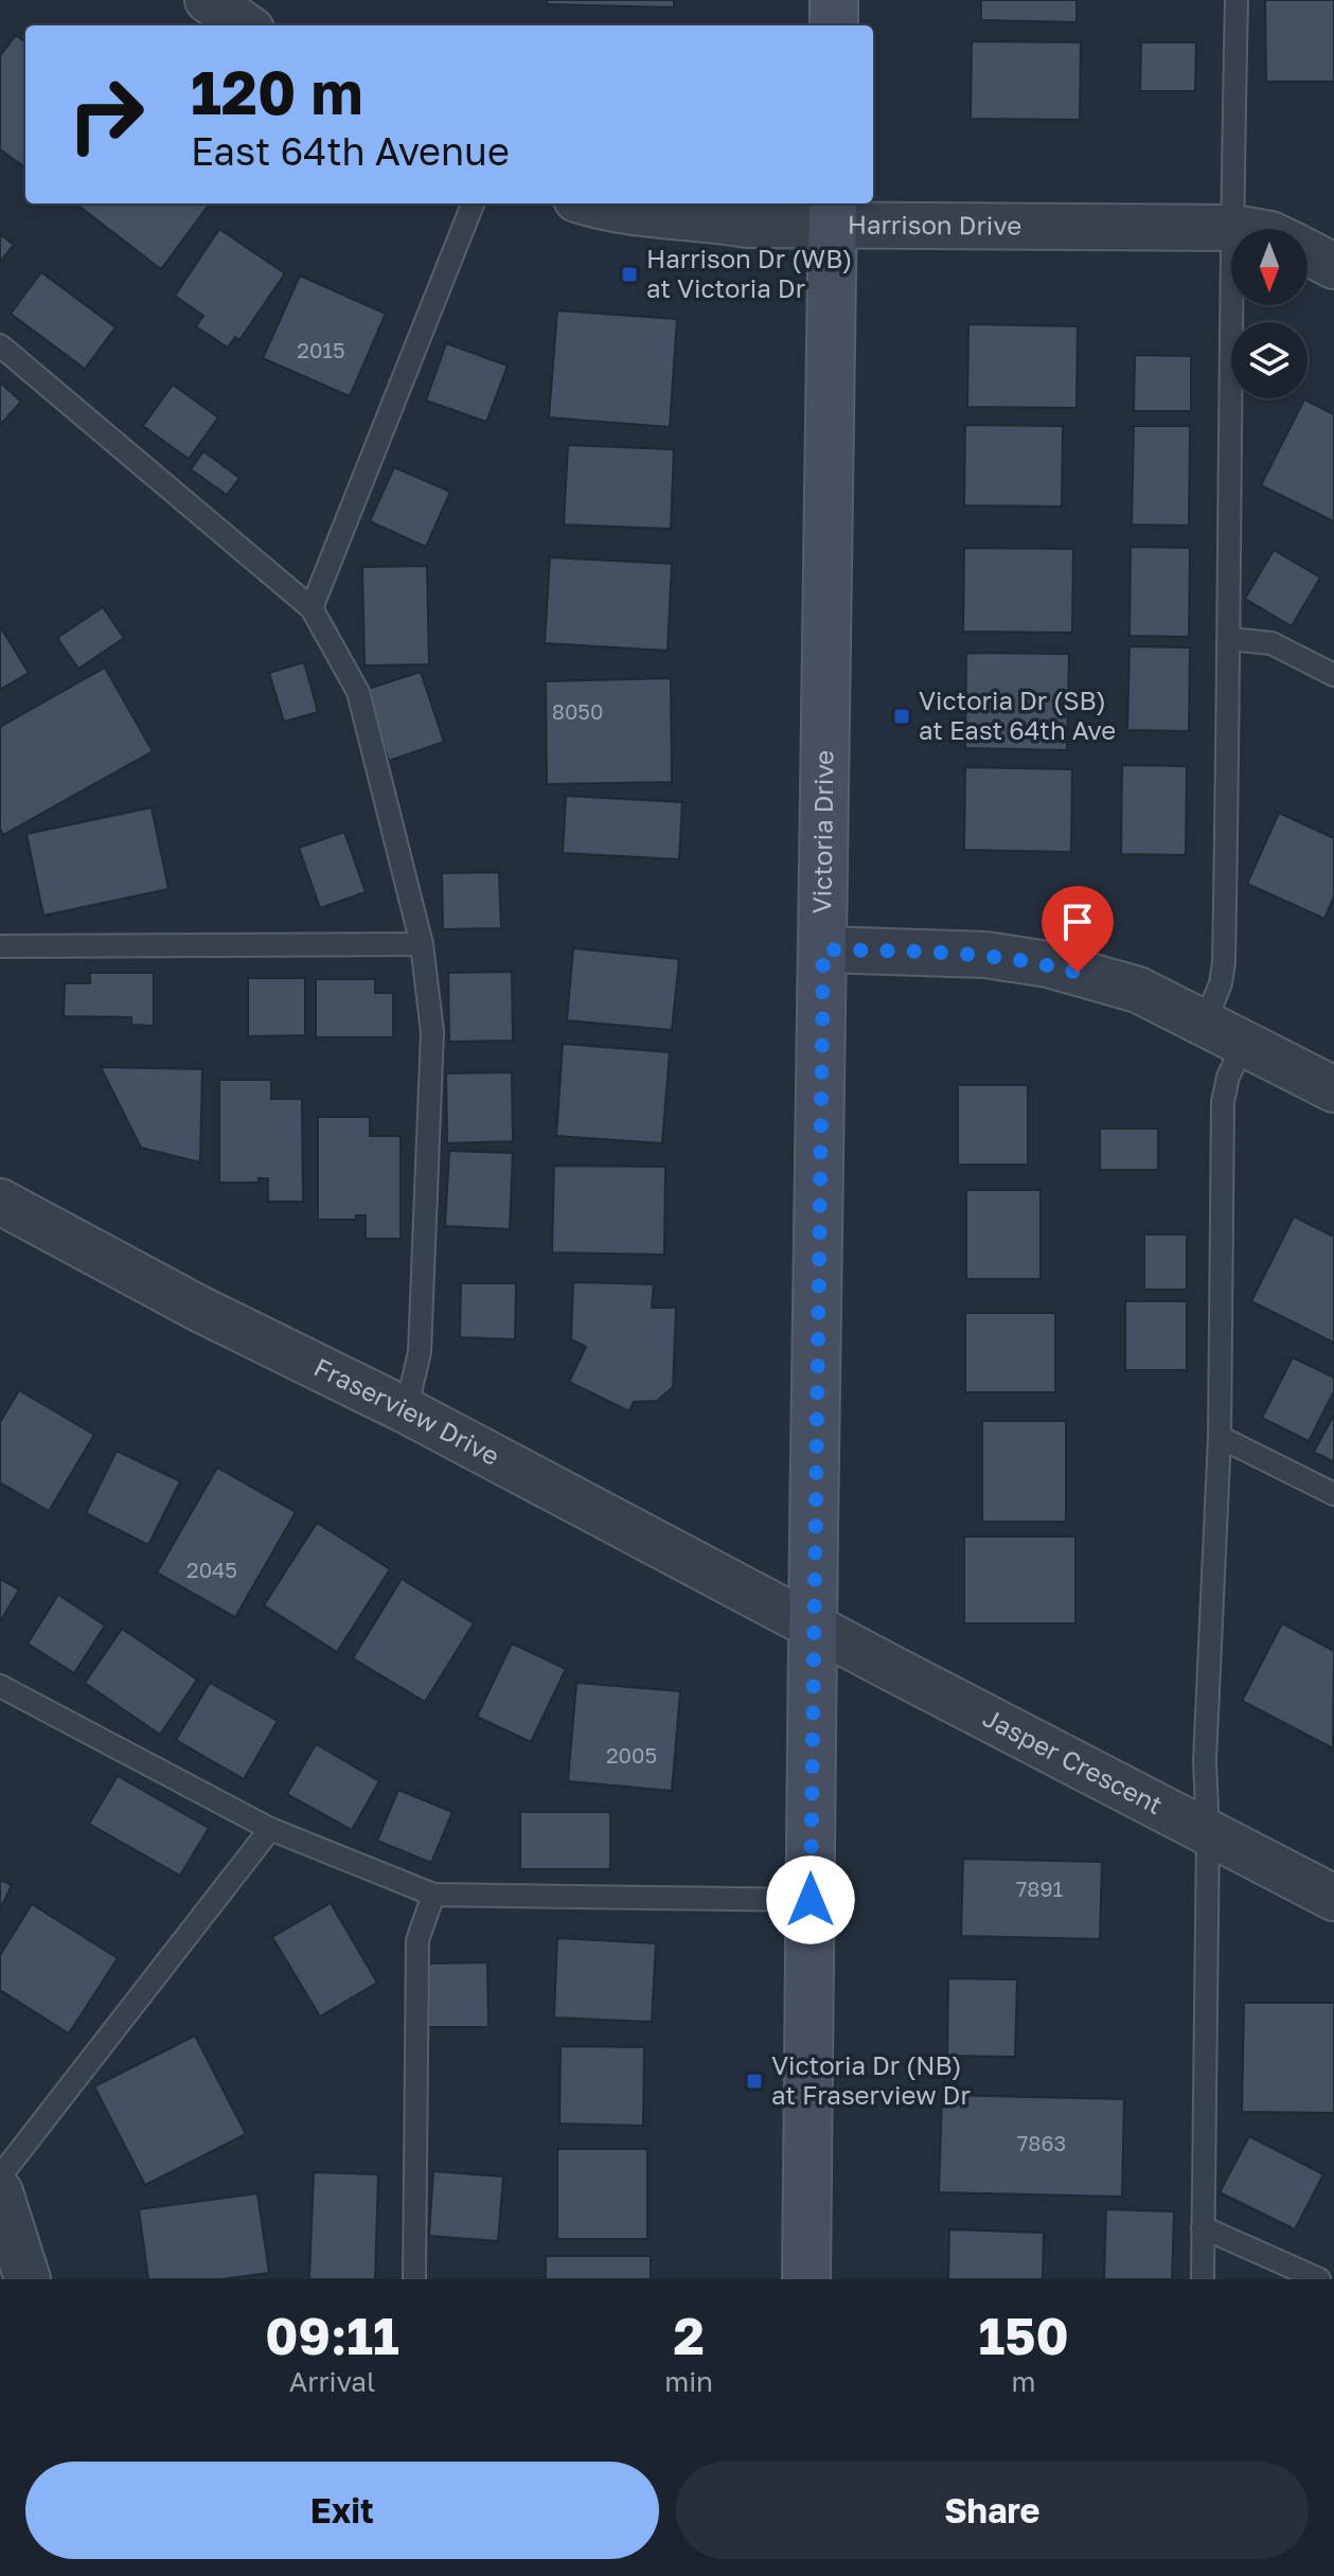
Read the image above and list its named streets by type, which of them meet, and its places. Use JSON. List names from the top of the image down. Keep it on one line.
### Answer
{"streets":{"street":["Harrison Drive","Victoria Drive","Fraserview Drive","Jasper Crescent"]},"crossings":[["Harrison Drive","Victoria Drive"],["Victoria Drive","Fraserview Drive"],["Victoria Drive","Jasper Crescent"],["Fraserview Drive","Jasper Crescent"]],"places":{"transit":["Harrison Dr (WB) at Victoria Dr","Victoria Dr (SB) at East 64th Ave","Victoria Dr (NB) at Fraserview Dr"]},"house_numbers":["2015","8050","2045","2005","7891","7863"],"north":"bottom","page":{"turn":["120 m","East 64th Avenue"],"eta":["09:11","Arrival","2","min","150","m"],"buttons":["Exit","Share"]}}
